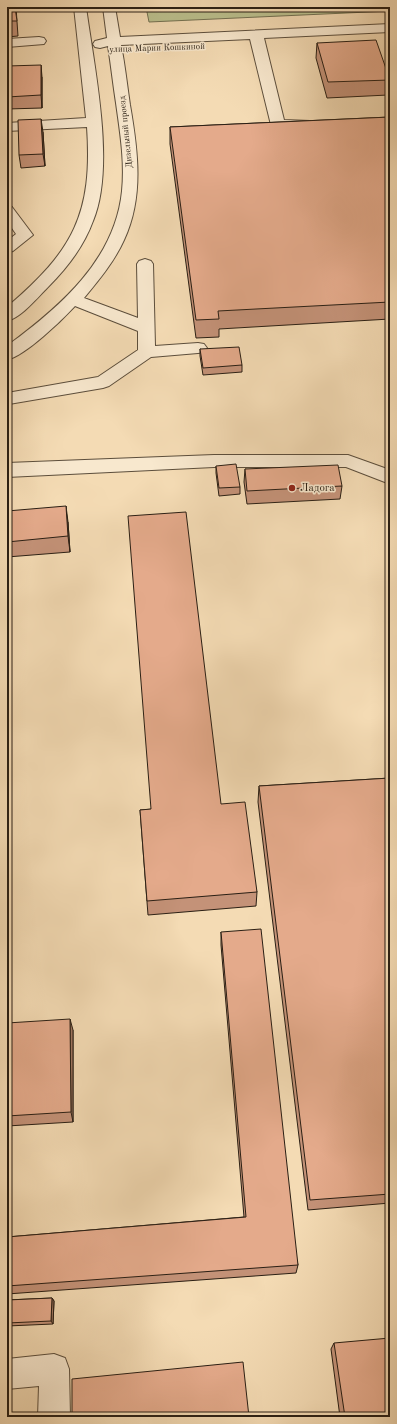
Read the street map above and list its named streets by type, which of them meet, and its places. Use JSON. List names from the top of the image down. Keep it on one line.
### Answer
{"streets":{"street":["улица Марии Кошкиной","Дизельный проезд"]},"crossings":[["улица Марии Кошкиной","Дизельный проезд"]],"places":["Ладога"]}
